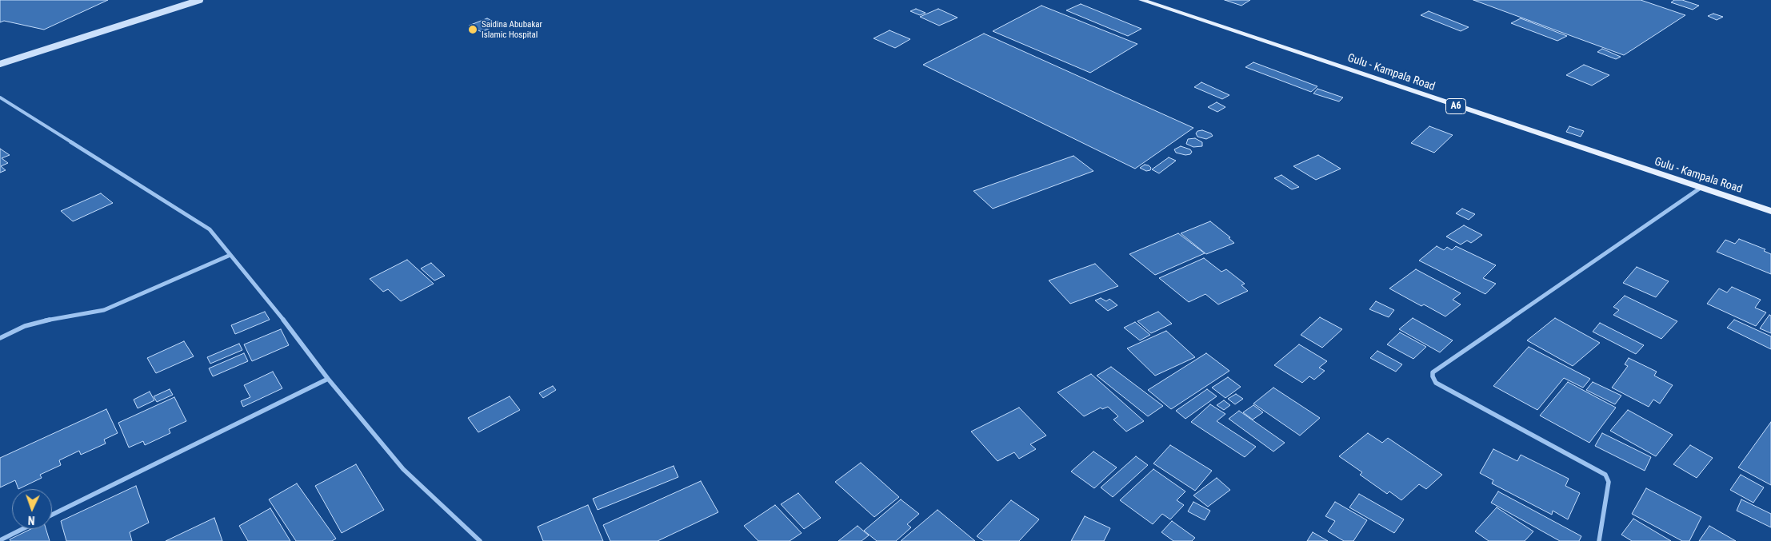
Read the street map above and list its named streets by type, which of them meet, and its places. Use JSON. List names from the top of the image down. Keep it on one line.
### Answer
{"streets":{"main road":["Gulu - Kampala Road","A6"]},"places":["Saidina Abubakar Islamic Hospital"],"north":"bottom"}
